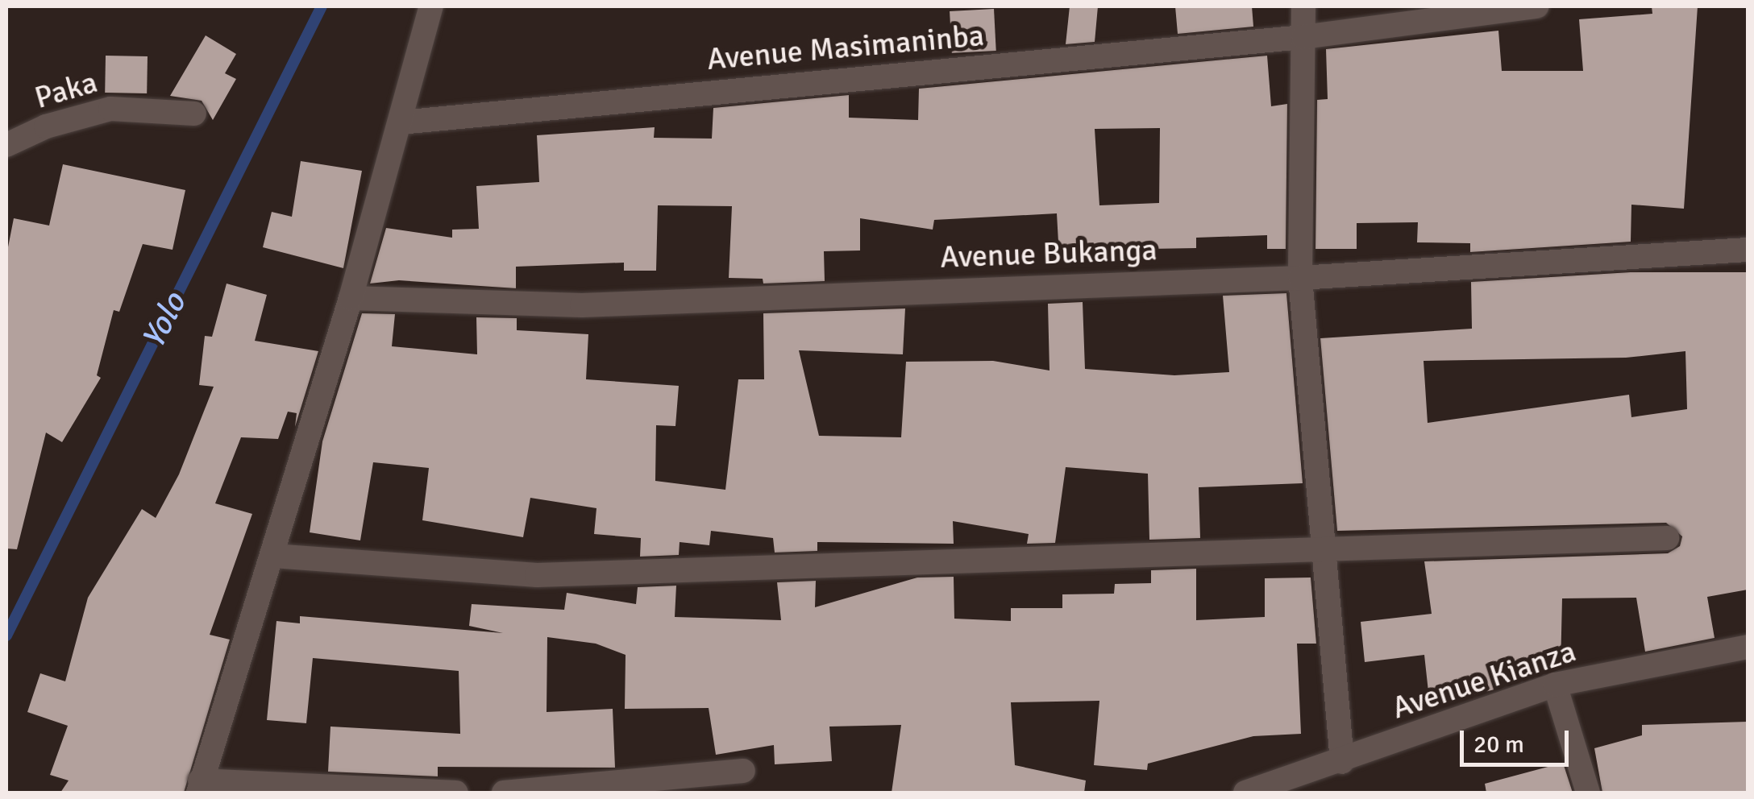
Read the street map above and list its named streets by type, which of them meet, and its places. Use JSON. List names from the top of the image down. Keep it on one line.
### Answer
{"streets":{"street":["Avenue Masimaninba","Paka","Avenue Bukanga","Avenue Kianza"]},"water":["Yolo"],"scale_bar":"20 m"}
